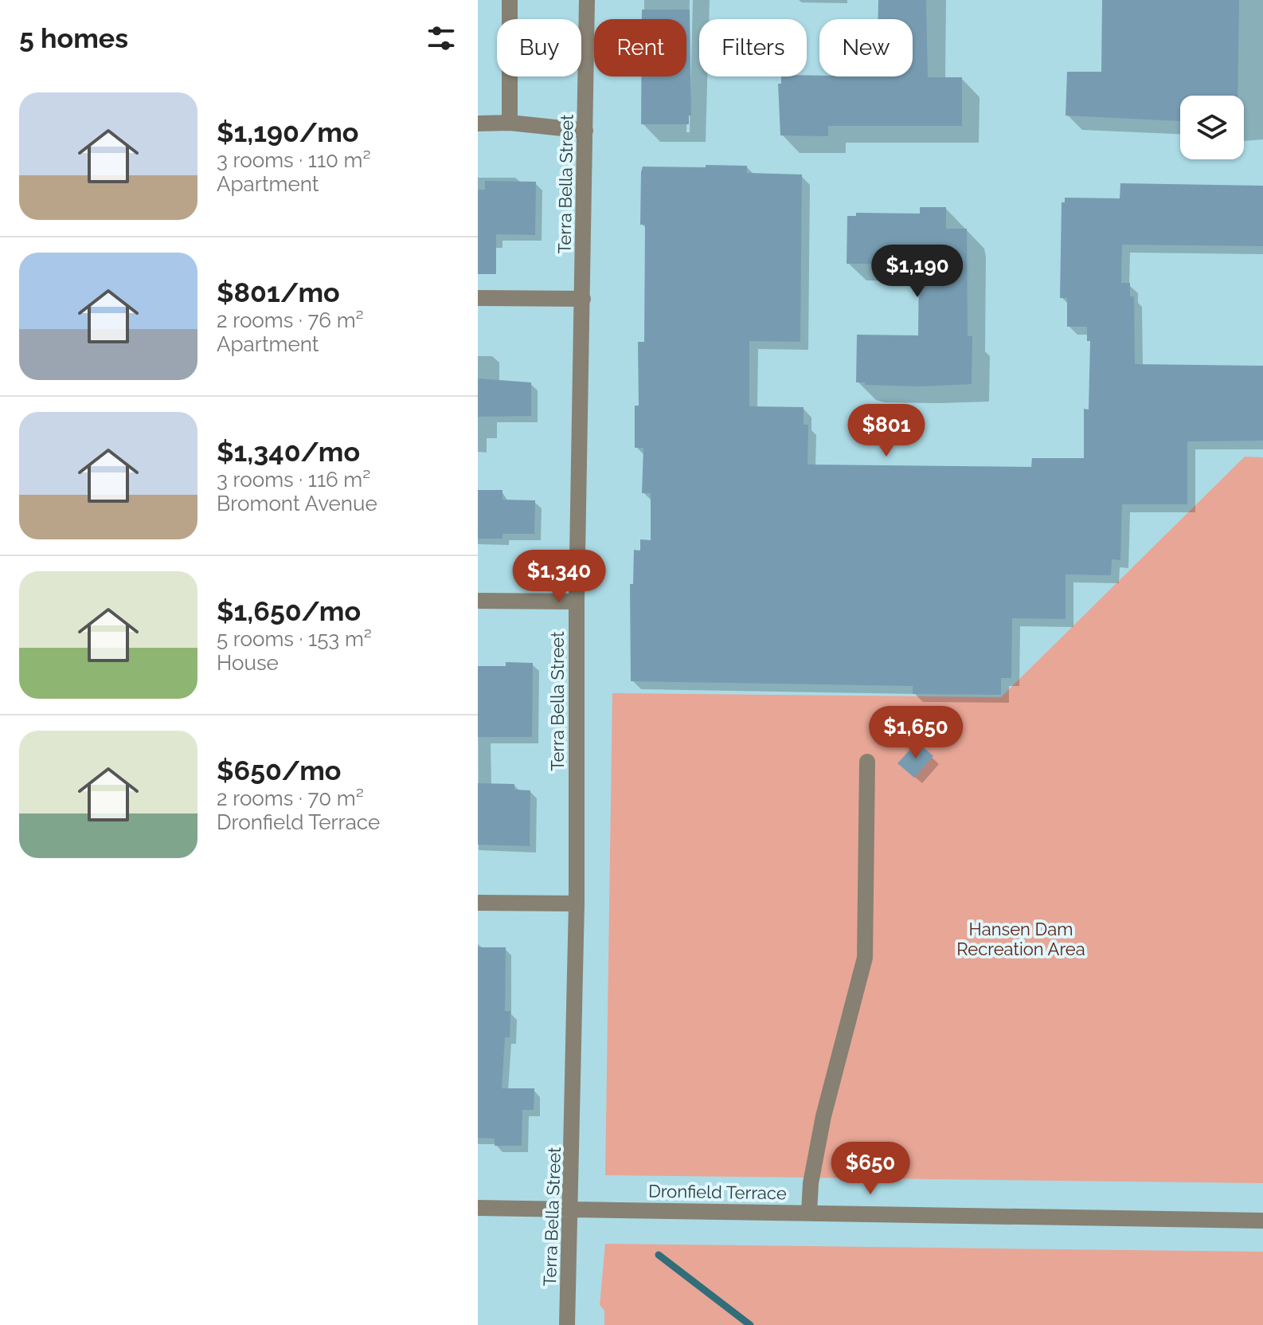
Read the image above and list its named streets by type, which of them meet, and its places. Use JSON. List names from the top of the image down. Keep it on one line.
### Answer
{"streets":{"street":["Terra Bella Street","Dronfield Terrace"]},"crossings":[["Terra Bella Street","Dronfield Terrace"]],"parks":["Hansen Dam Recreation Area"],"page":{"heading":"5 homes","chip":["Buy","Rent","Filters","New"],"list":[{"name":"$1,190/mo","note":"3 rooms · 110 m² · Apartment"},{"name":"$801/mo","note":"2 rooms · 76 m² · Apartment"},{"name":"$1,340/mo","note":"3 rooms · 116 m² · Bromont Avenue"},{"name":"$1,650/mo","note":"5 rooms · 153 m² · House"},{"name":"$650/mo","note":"2 rooms · 70 m² · Dronfield Terrace"}],"price":["$1,190","$801","$1,340","$1,650","$650"]}}
